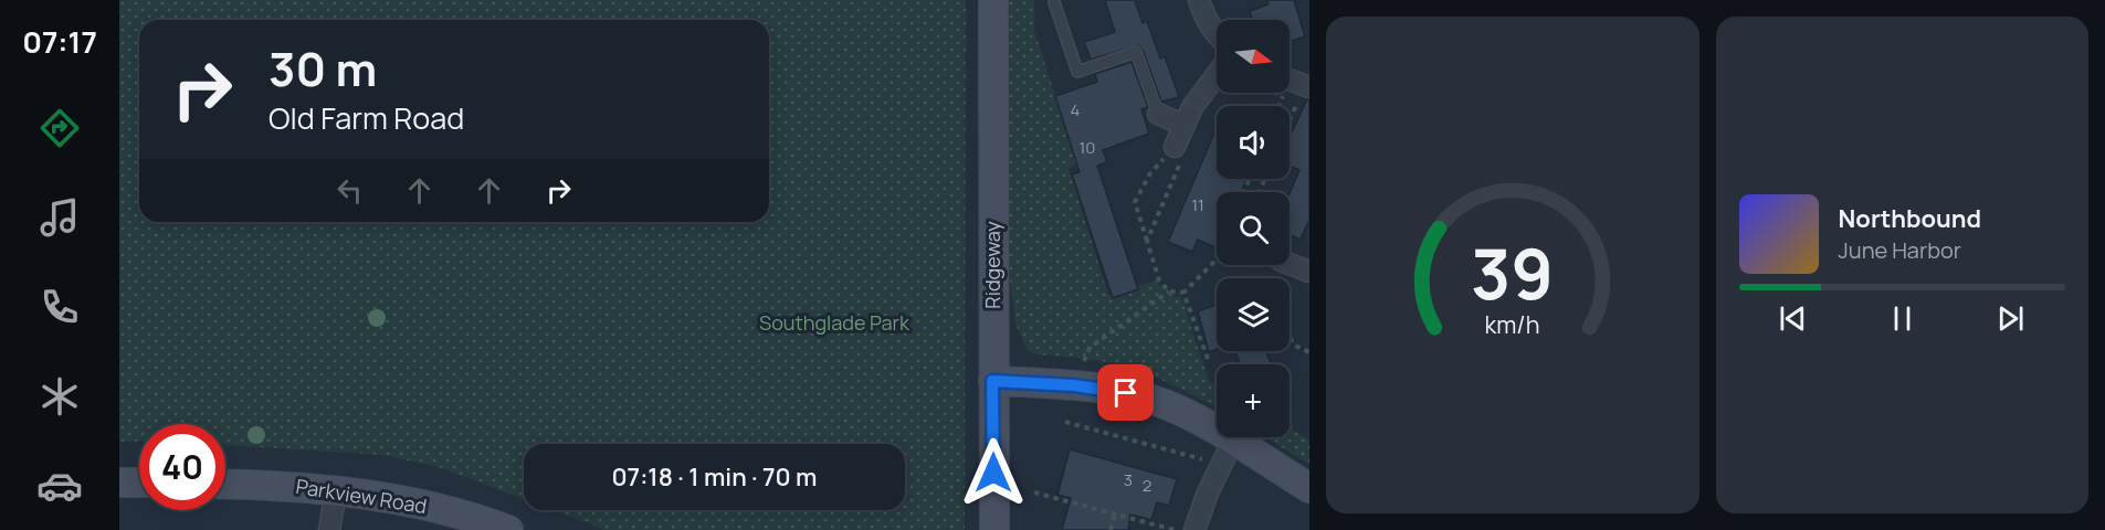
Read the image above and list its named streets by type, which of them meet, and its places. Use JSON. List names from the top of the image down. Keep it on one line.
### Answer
{"streets":{"street":["Ridgeway","Parkview Road"]},"parks":["Southglade Park"],"house_numbers":["4","10","11","3","2"],"north":"right","page":{"tabs":"07:17","map_buttons":"+","turn":["30 m","Old Farm Road"],"song":["Northbound","June Harbor"],"limit":"40","trip":"07:18 · 1 min · 70 m","gauge":["39","km/h"]}}
